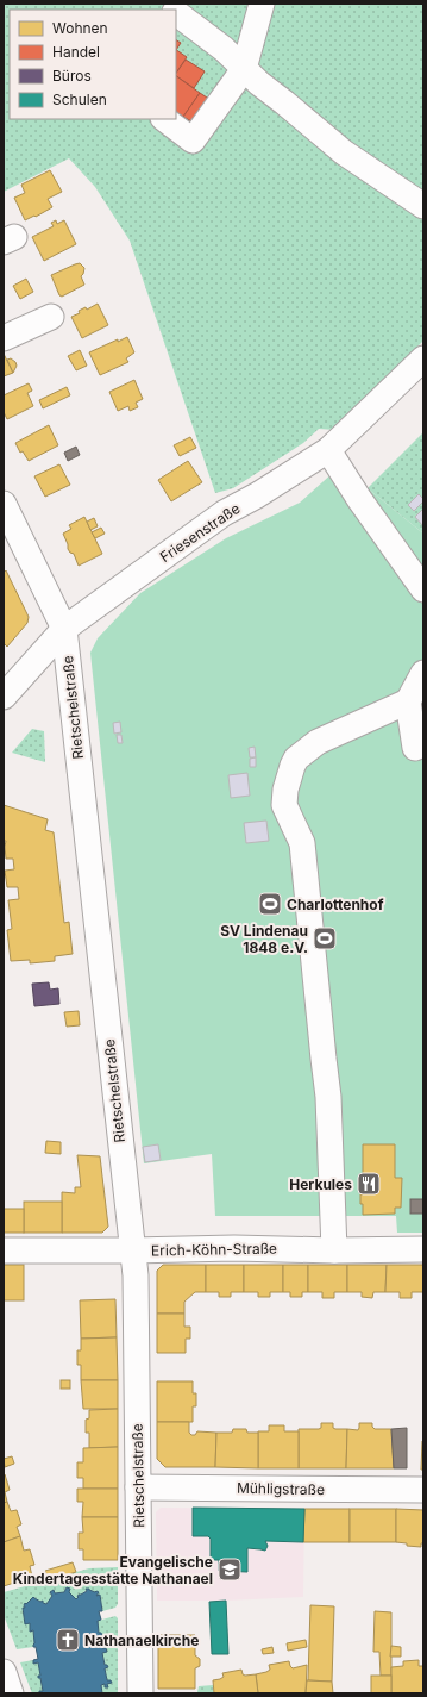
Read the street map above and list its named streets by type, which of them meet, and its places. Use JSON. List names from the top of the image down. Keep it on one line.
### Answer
{"streets":{"street":["Friesenstraße","Rietschelstraße","Erich-Köhn-Straße","Mühligstraße"]},"crossings":[["Friesenstraße","Rietschelstraße"],["Rietschelstraße","Erich-Köhn-Straße"],["Rietschelstraße","Mühligstraße"]],"places":{"sports":["Charlottenhof","SV Lindenau 1848 e.V."],"restaurant":["Herkules"],"school or university":["Evangelische Kindertagesstätte Nathanael"],"church":["Nathanaelkirche"]},"legend":["Wohnen","Handel","Büros","Schulen"]}
